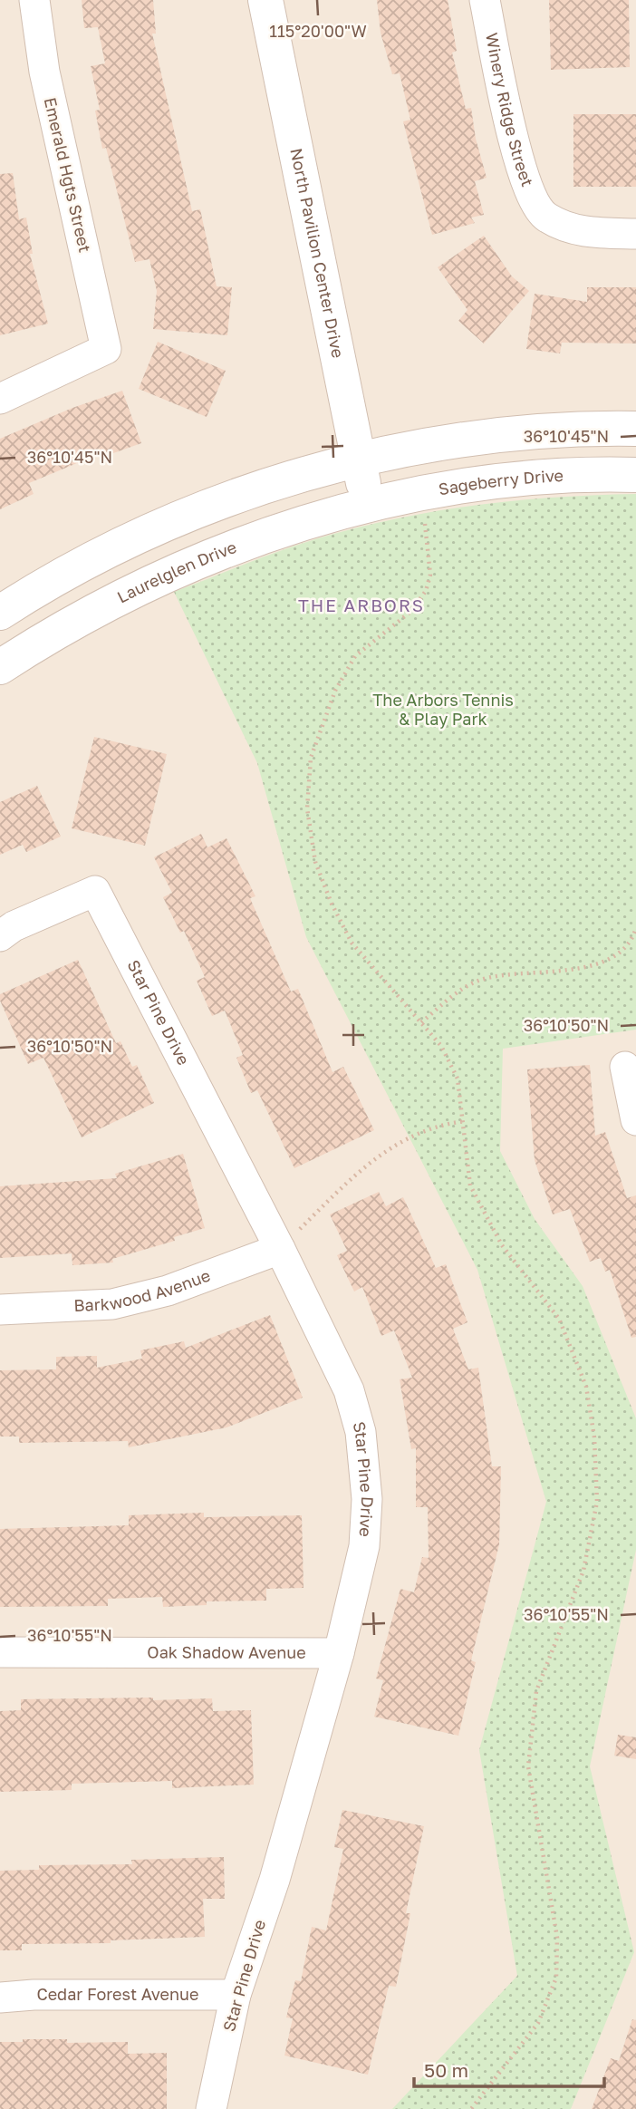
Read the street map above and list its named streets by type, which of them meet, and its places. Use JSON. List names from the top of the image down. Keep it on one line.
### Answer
{"streets":{"street":["Winery Ridge Street","Emerald Hgts Street","North Pavilion Center Drive","Sageberry Drive","Laurelglen Drive","Star Pine Drive","Barkwood Avenue","Oak Shadow Avenue","Cedar Forest Avenue"]},"crossings":[["North Pavilion Center Drive","Sageberry Drive"],["North Pavilion Center Drive","Laurelglen Drive"],["Sageberry Drive","Laurelglen Drive"],["Star Pine Drive","Barkwood Avenue"],["Star Pine Drive","Oak Shadow Avenue"],["Star Pine Drive","Cedar Forest Avenue"]],"districts":["THE ARBORS"],"parks":["The Arbors Tennis & Play Park"],"scale_bar":"50 m","coordinates":["115°20'00\"W","36°10'45\"N","36°10'50\"N","36°10'55\"N"]}
